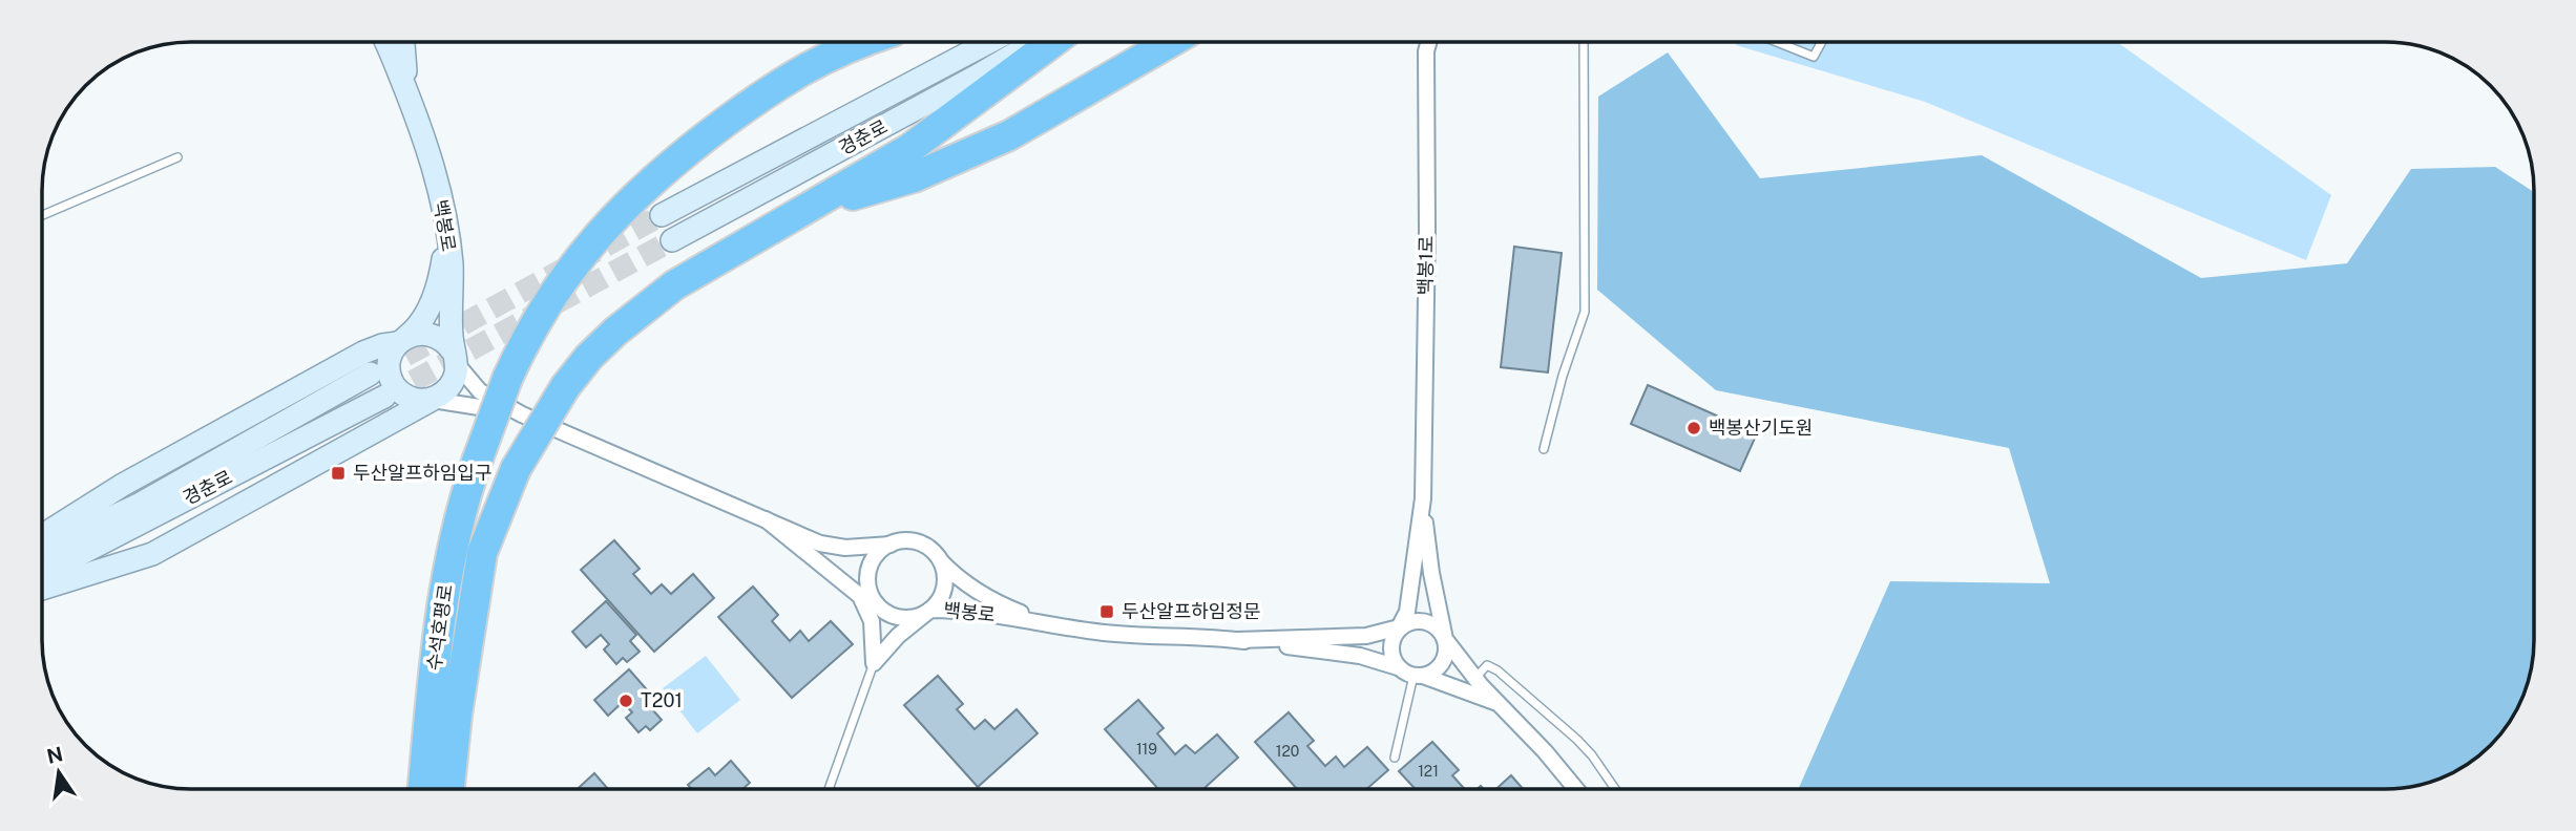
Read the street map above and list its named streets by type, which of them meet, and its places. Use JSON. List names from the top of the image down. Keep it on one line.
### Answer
{"streets":{"highway":["수석호평로"],"street":["경춘로","백봉로","백봉1로"]},"crossings":[["백봉로","백봉1로"]],"places":{"other":["백봉산기도원","T201"],"transit":["두산알프하임입구","두산알프하임정문"]},"house_numbers":["119","120","121"],"north":"top"}
